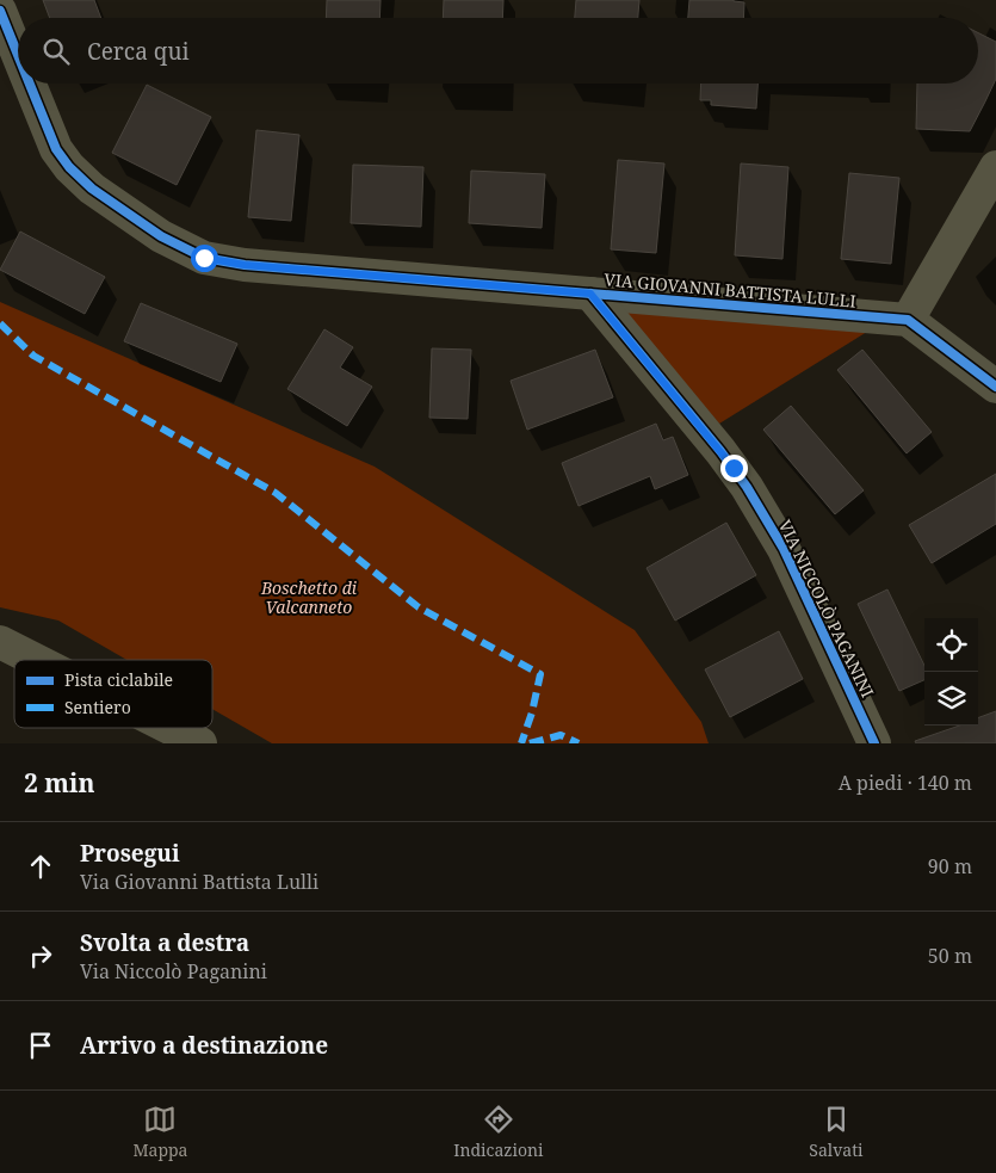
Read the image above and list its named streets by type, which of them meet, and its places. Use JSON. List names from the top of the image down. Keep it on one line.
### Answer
{"streets":{"street":["VIA GIOVANNI BATTISTA LULLI","VIA NICCOLÒ PAGANINI"]},"crossings":[["VIA GIOVANNI BATTISTA LULLI","VIA NICCOLÒ PAGANINI"]],"parks":["Boschetto di Valcanneto"],"legend":["Pista ciclabile","Sentiero"],"page":{"search":"Cerca qui","heading":["2 min","A piedi · 140 m"],"list":[["Prosegui","Via Giovanni Battista Lulli","90 m"],["Svolta a destra","Via Niccolò Paganini","50 m"],"Arrivo a destinazione"],"nav":["Mappa","Indicazioni","Salvati"]}}
